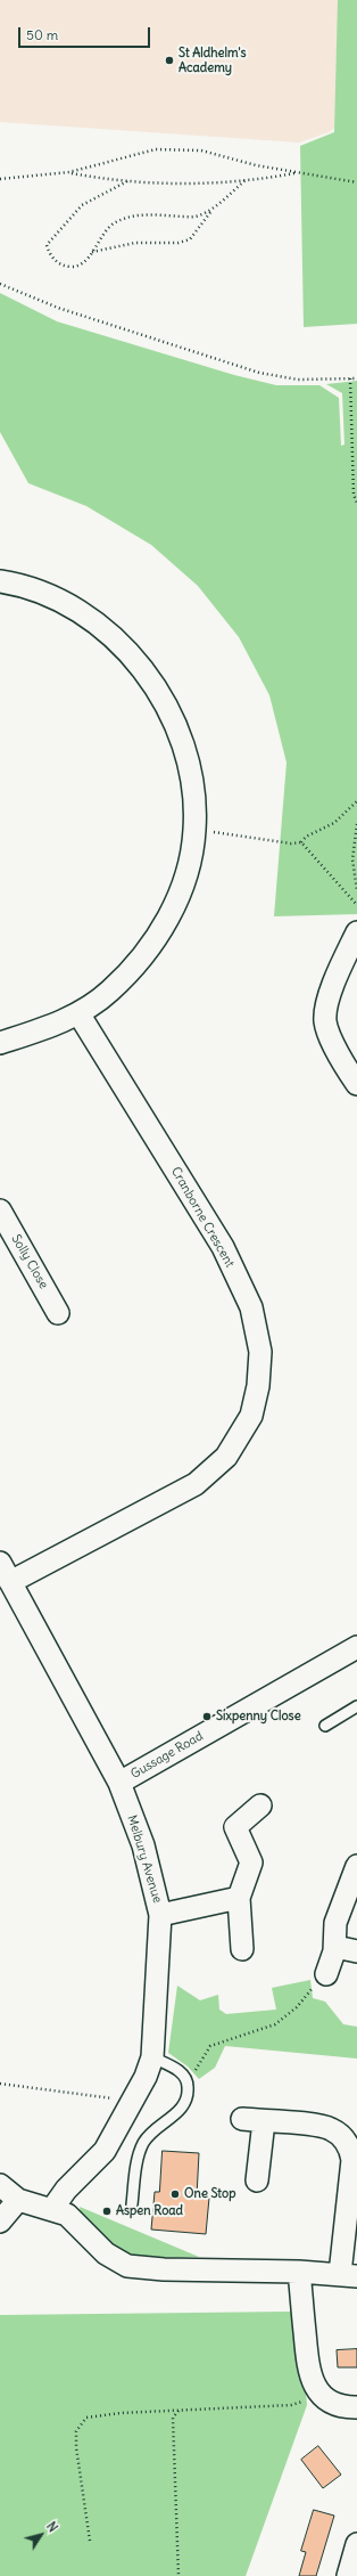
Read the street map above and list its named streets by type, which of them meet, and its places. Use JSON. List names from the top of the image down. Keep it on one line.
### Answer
{"streets":{"street":["Cranborne Crescent","Solly Close","Gussage Road","Melbury Avenue"]},"crossings":[["Cranborne Crescent","Melbury Avenue"],["Gussage Road","Melbury Avenue"]],"places":["St Aldhelm's Academy","Sixpenny Close","One Stop","Aspen Road"],"scale_bar":"50 m","north":"top right"}
